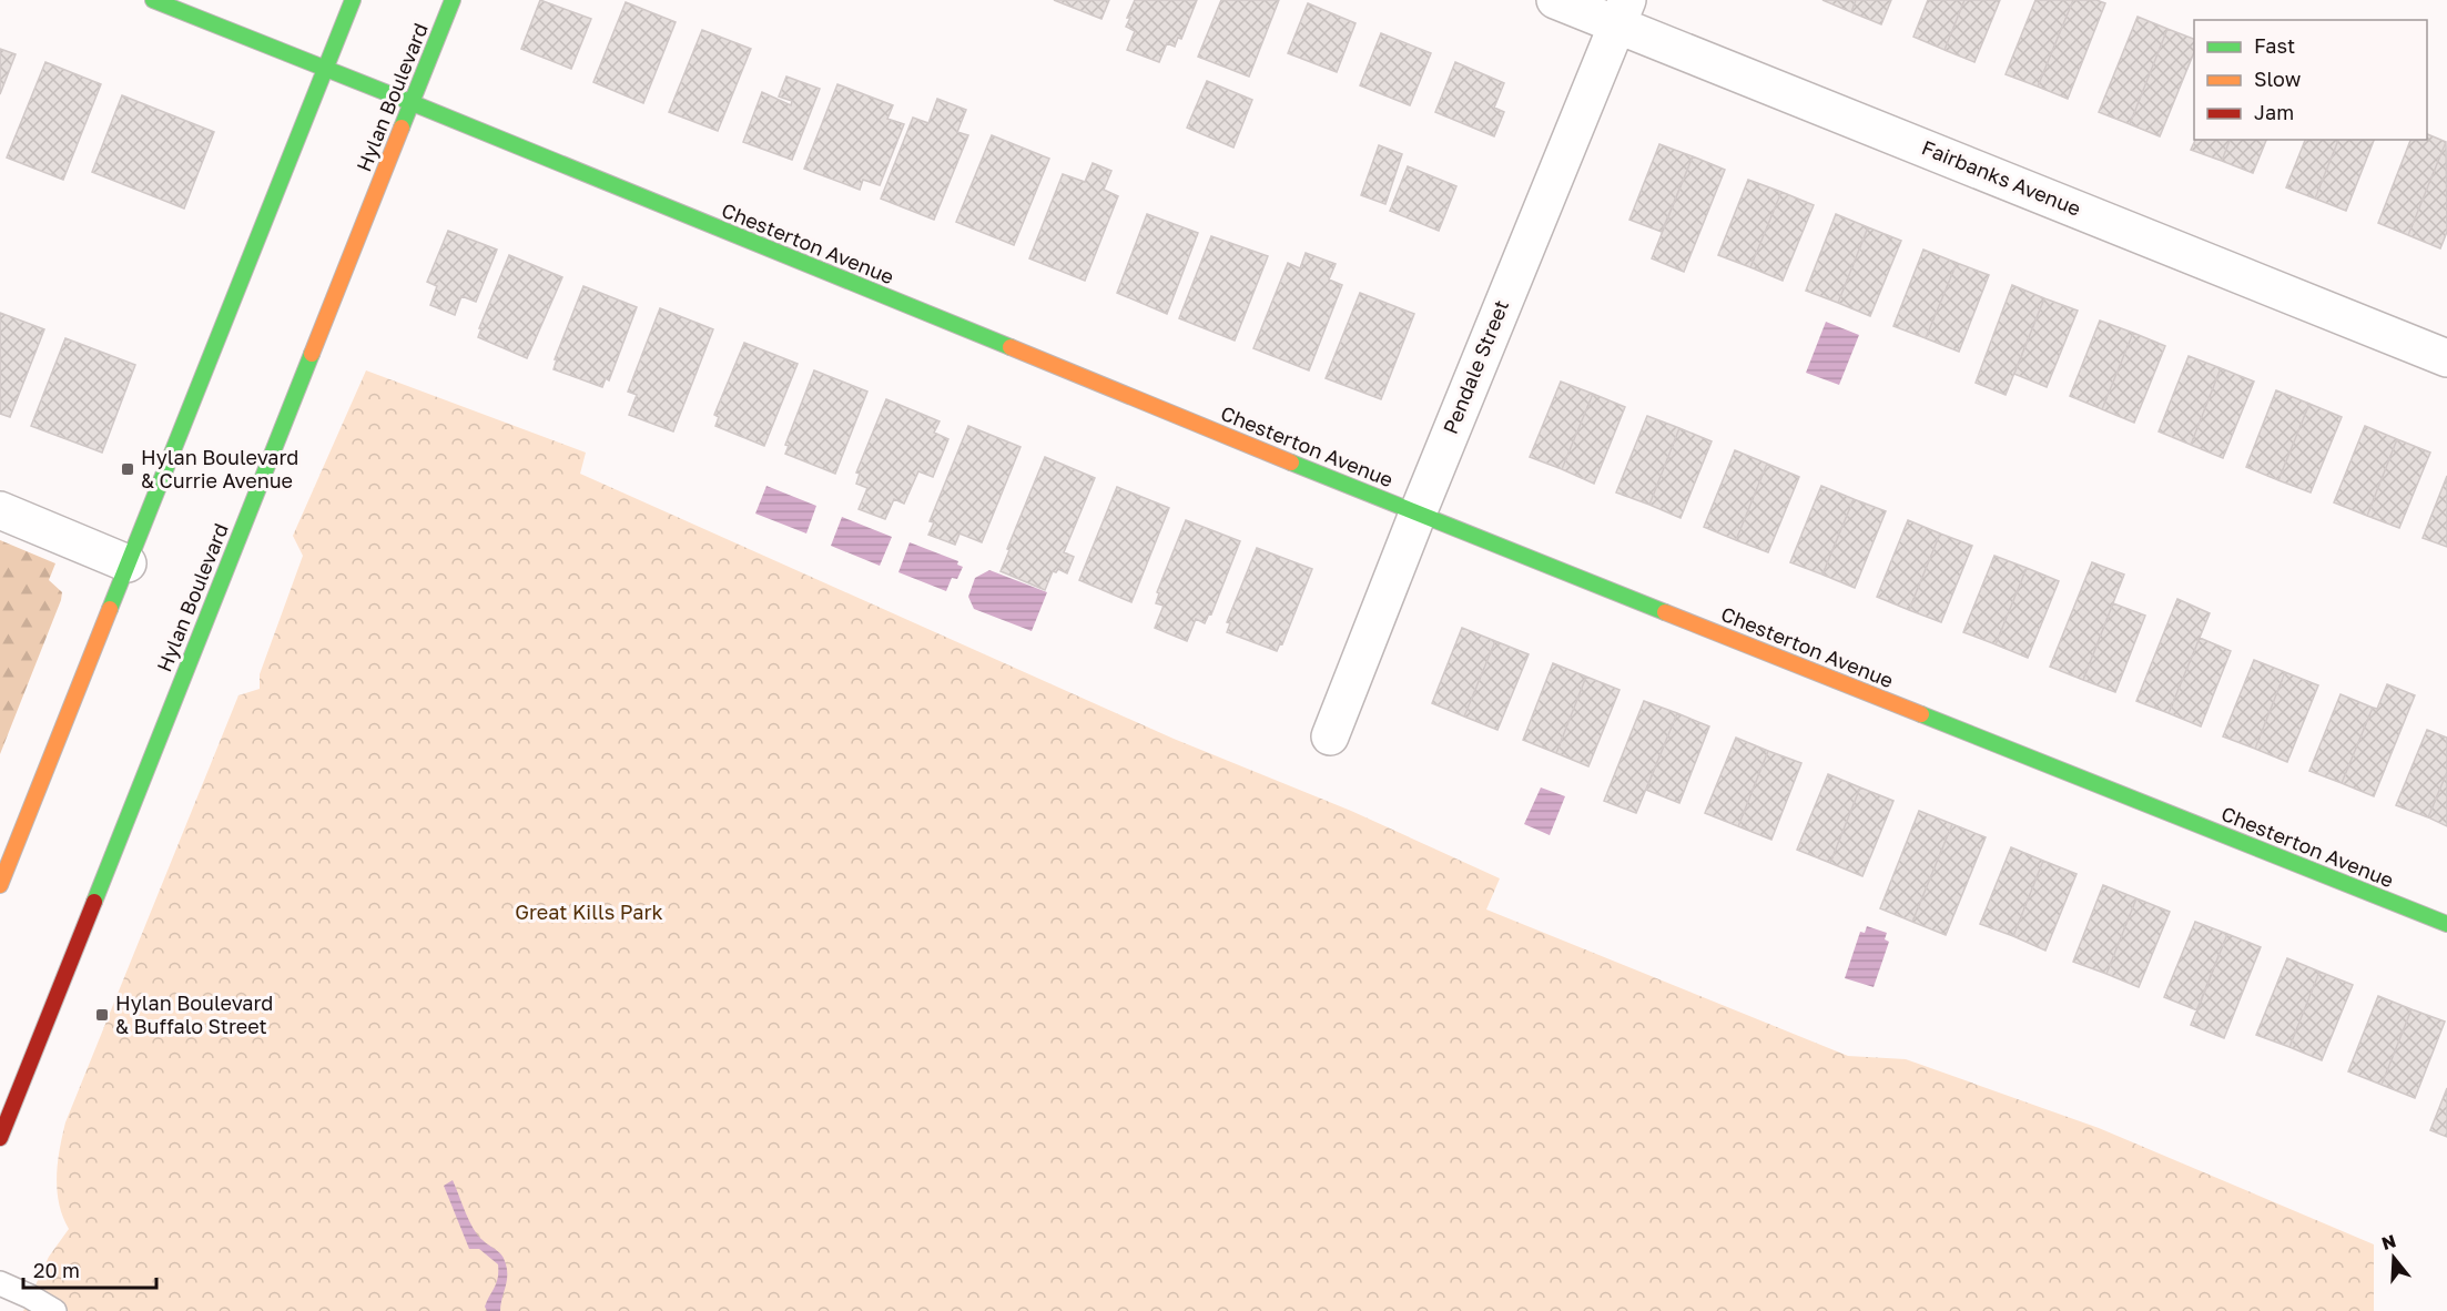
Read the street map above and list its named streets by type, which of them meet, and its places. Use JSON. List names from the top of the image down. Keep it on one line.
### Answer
{"streets":{"street":["Hylan Boulevard","Fairbanks Avenue","Chesterton Avenue","Pendale Street"]},"crossings":[["Hylan Boulevard","Chesterton Avenue"],["Fairbanks Avenue","Pendale Street"],["Chesterton Avenue","Pendale Street"]],"parks":["Great Kills Park"],"places":{"transit":["Hylan Boulevard & Currie Avenue","Hylan Boulevard & Buffalo Street"]},"legend":["Fast","Slow","Jam"],"scale_bar":"20 m","north":"top"}
